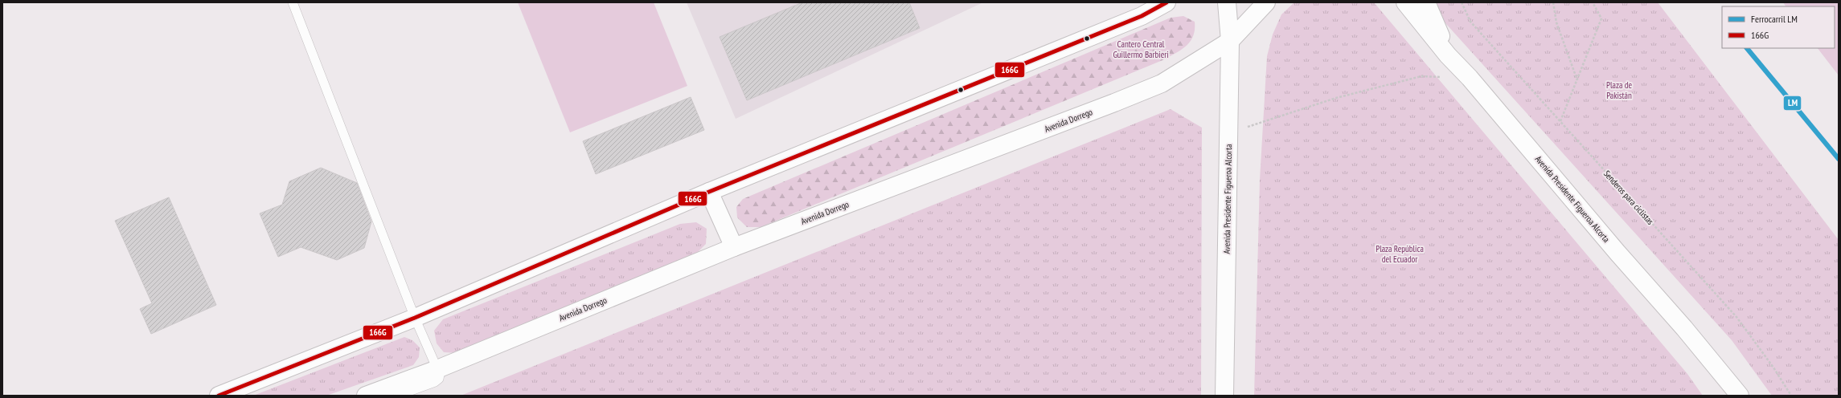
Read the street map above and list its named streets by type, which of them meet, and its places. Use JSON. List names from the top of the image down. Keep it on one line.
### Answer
{"streets":{"main road":["Avenida Dorrego","Avenida Presidente Figueroa Alcorta"],"path":["Senderos para ciclistas"]},"crossings":[["Avenida Dorrego","Avenida Presidente Figueroa Alcorta"]],"parks":["Cantero Central Guillermo Barbieri","Plaza de Pakistán","Plaza República del Ecuador"],"lines":["transit line 166G","rail line LM"],"legend":["Ferrocarril LM","166G"]}
